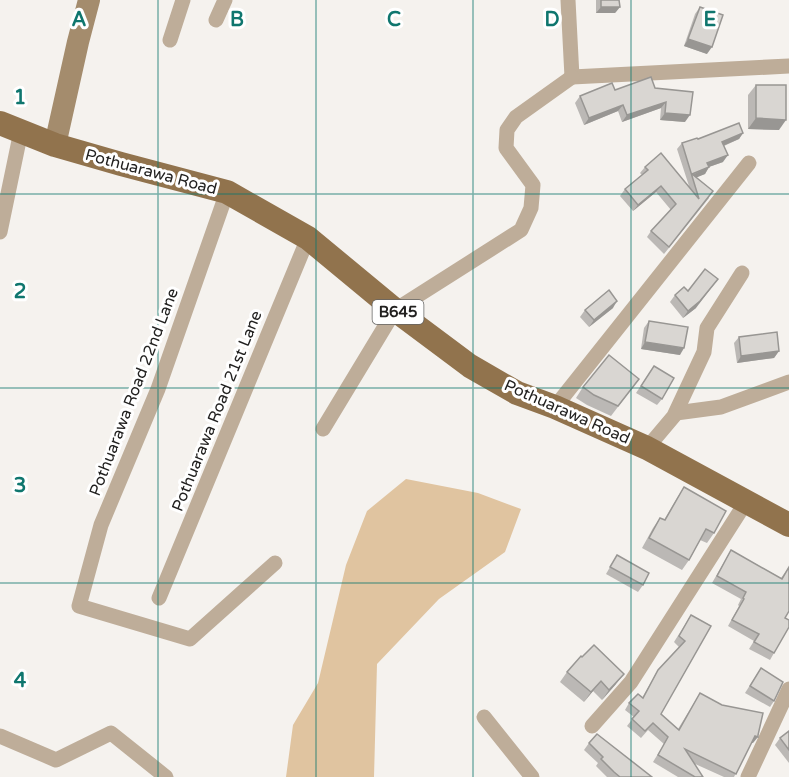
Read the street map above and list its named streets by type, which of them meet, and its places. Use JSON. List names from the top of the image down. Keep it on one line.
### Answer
{"streets":{"main road":["Pothuarawa Road","B645"],"street":["Pothuarawa Road 22nd Lane","Pothuarawa Road 21st Lane"]},"crossings":[["Pothuarawa Road","Pothuarawa Road 22nd Lane"],["Pothuarawa Road","Pothuarawa Road 21st Lane"]],"grid":{"columns":["A","B","C","D","E"],"rows":["1","2","3","4"]}}
